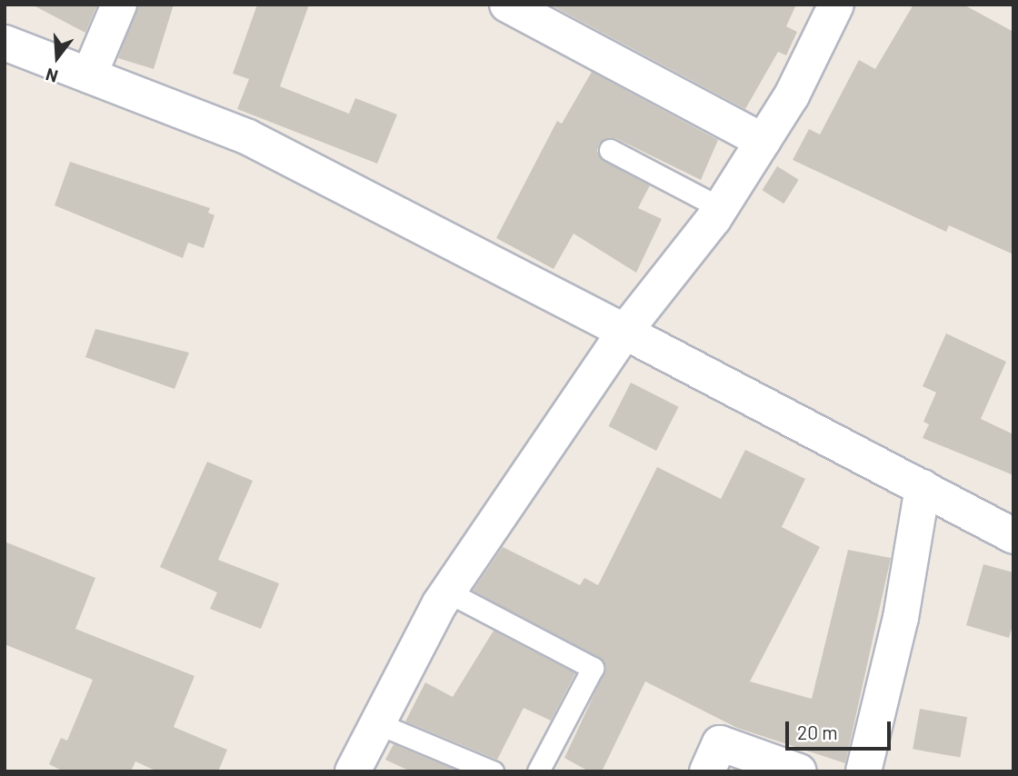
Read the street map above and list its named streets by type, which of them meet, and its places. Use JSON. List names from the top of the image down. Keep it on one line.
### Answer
{"scale_bar":"20 m","north":"bottom"}
